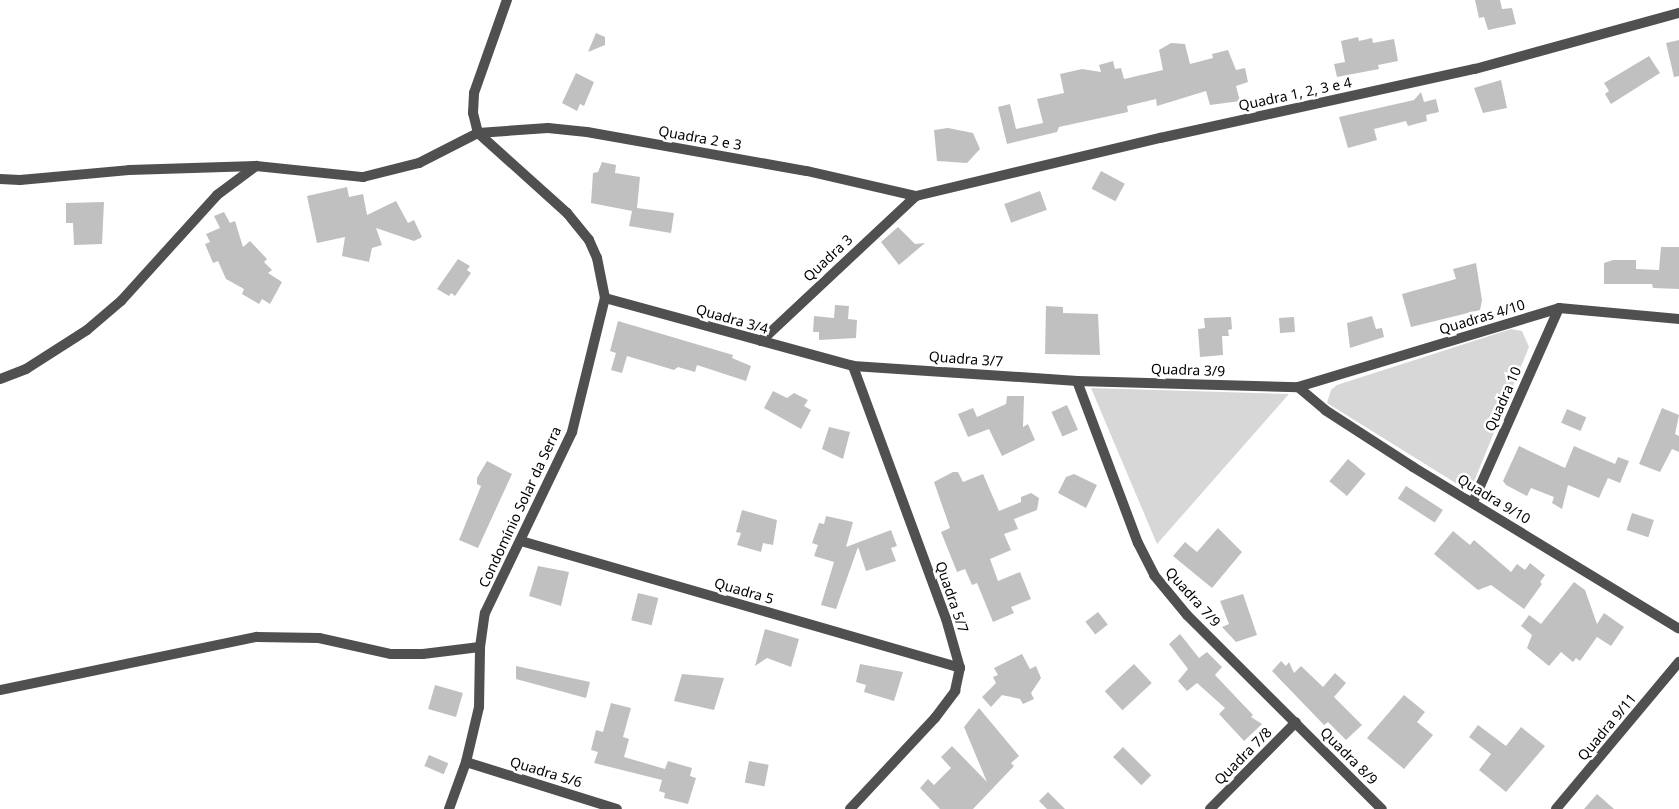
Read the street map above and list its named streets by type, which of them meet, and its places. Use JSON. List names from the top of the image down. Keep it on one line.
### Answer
{"streets":{"street":["Quadra 1, 2, 3 e 4","Quadra 2 e 3","Quadra 3","Quadras 4/10","Quadra 3/4","Quadra 3/7","Quadra 3/9","Quadra 10","Quadra 9/10","Condomínio Solar da Serra","Quadra 5","Quadra 5/7","Quadra 7/9","Quadra 9/11","Quadra 7/8","Quadra 8/9","Quadra 5/6"]},"crossings":[["Quadra 1, 2, 3 e 4","Quadra 2 e 3"],["Quadra 1, 2, 3 e 4","Quadra 3"],["Quadra 2 e 3","Quadra 3"],["Quadra 2 e 3","Condomínio Solar da Serra"],["Quadra 3","Quadra 3/4"],["Quadras 4/10","Quadra 3/9"],["Quadras 4/10","Quadra 10"],["Quadras 4/10","Quadra 9/10"],["Quadra 3/4","Quadra 3/7"],["Quadra 3/4","Condomínio Solar da Serra"],["Quadra 3/4","Quadra 5/7"],["Quadra 3/7","Quadra 3/9"],["Quadra 3/7","Quadra 5/7"],["Quadra 3/7","Quadra 7/9"],["Quadra 3/9","Quadra 9/10"],["Quadra 3/9","Quadra 7/9"],["Quadra 10","Quadra 9/10"],["Condomínio Solar da Serra","Quadra 5"],["Condomínio Solar da Serra","Quadra 5/6"],["Quadra 5","Quadra 5/7"],["Quadra 7/9","Quadra 7/8"],["Quadra 7/9","Quadra 8/9"],["Quadra 7/8","Quadra 8/9"]]}
